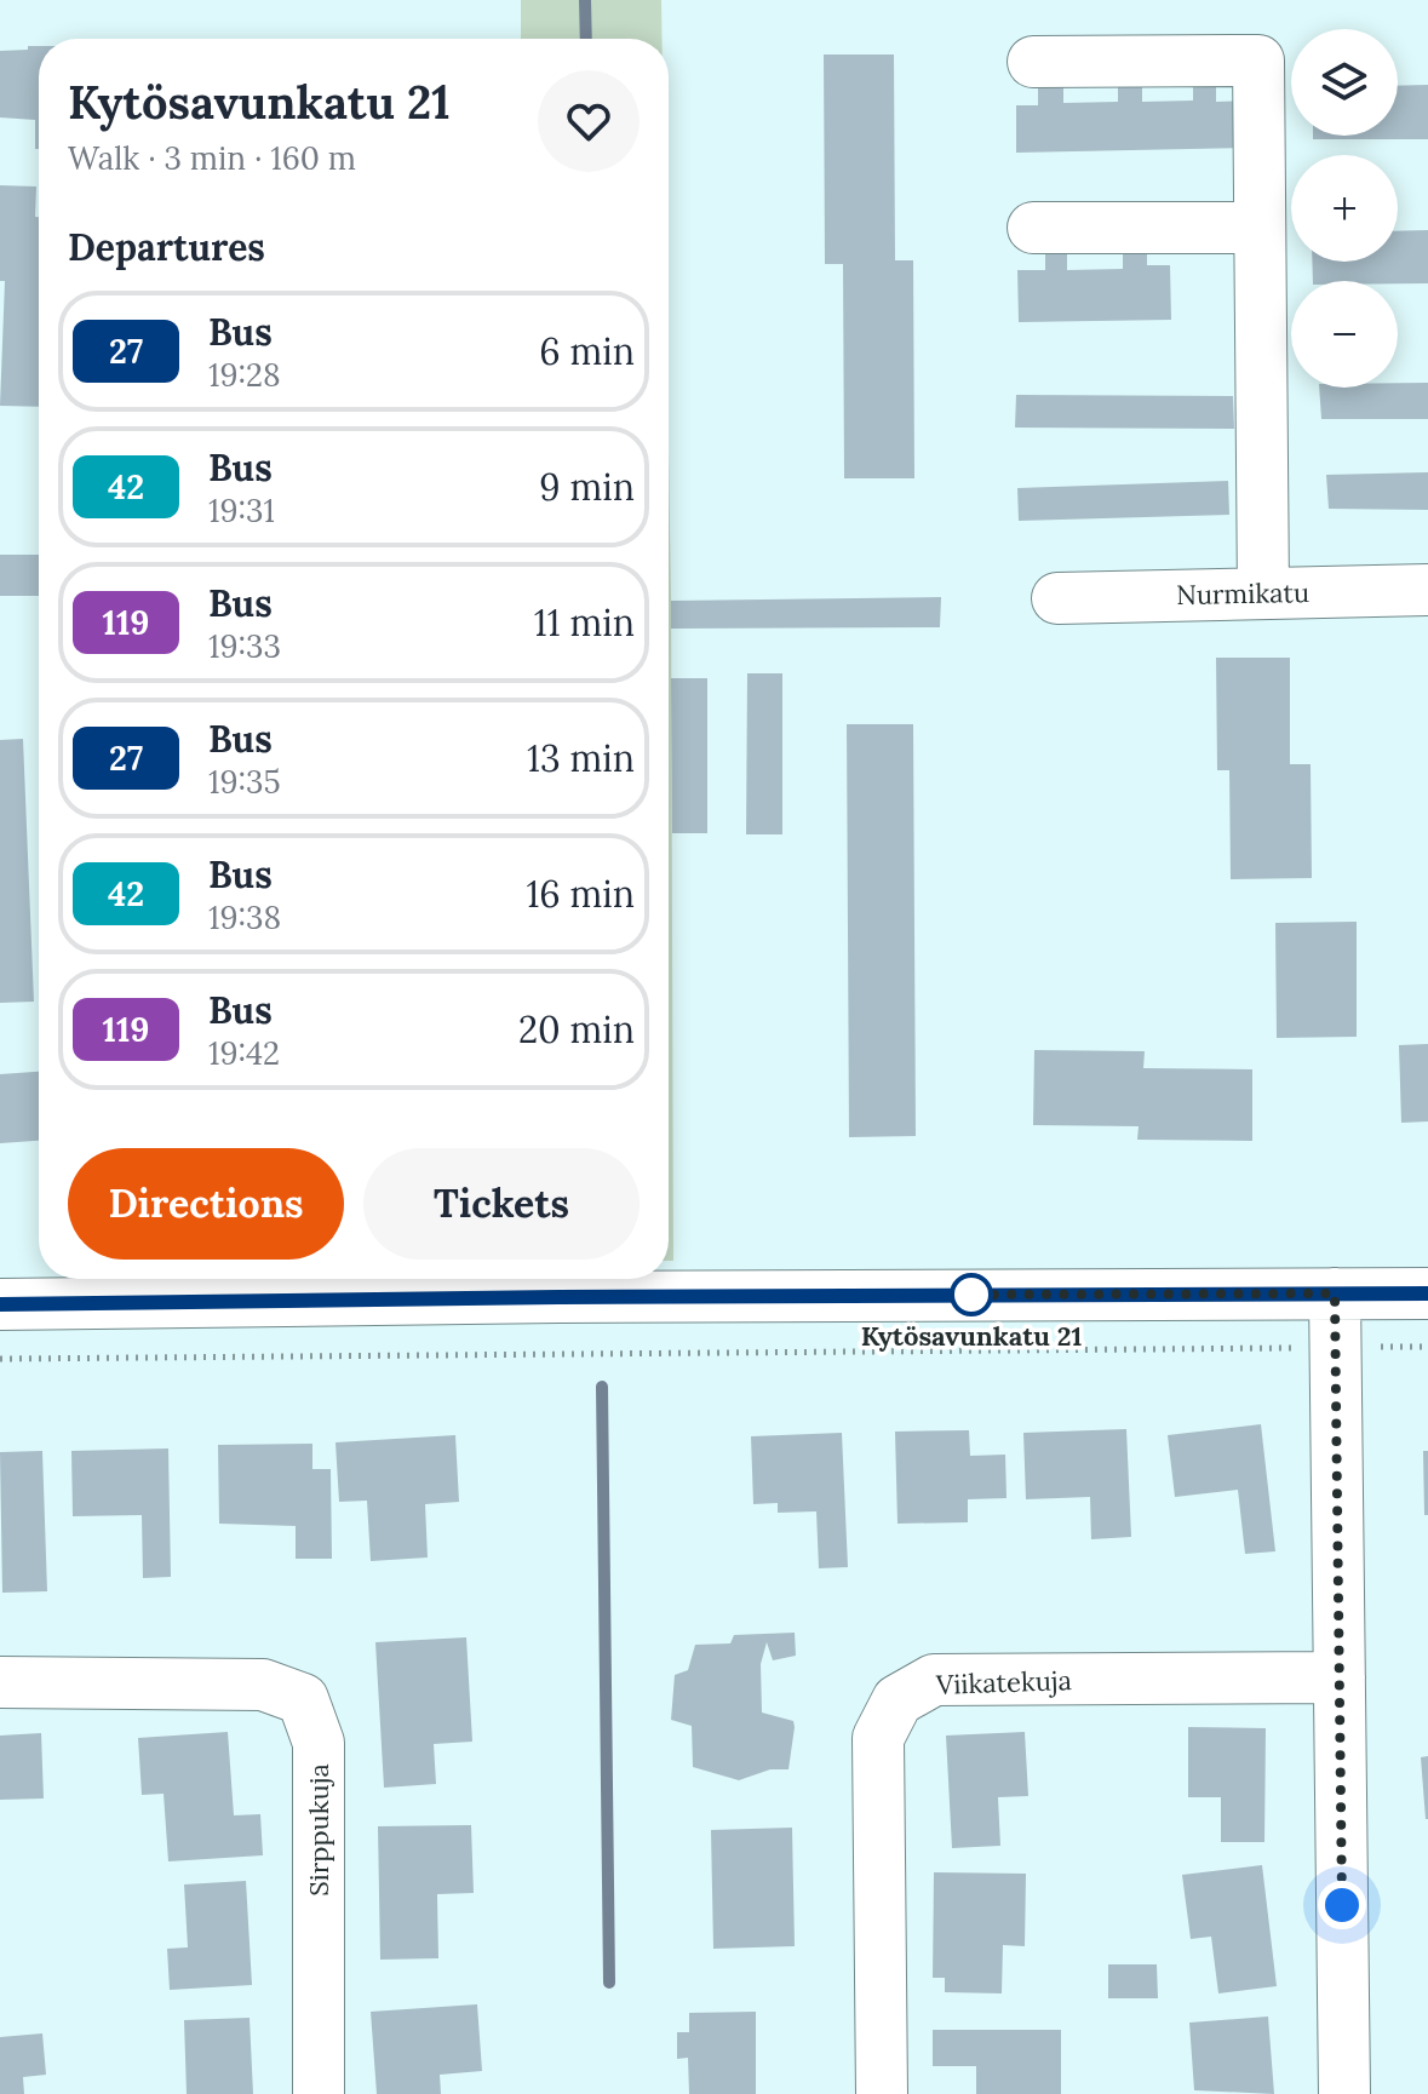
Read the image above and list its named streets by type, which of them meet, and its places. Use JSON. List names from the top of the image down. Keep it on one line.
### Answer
{"streets":{"street":["Nurmikatu","Viikatekuja","Sirppukuja"]},"places":["Kytösavunkatu 21"],"lines":["bus line 27"],"page":{"map_buttons":["+","−"],"heading":[["Kytösavunkatu 21","Walk · 3 min · 160 m"],"Departures"],"list":[{"mark":"27","name":"Bus","note":"19:28","value":"6 min"},{"mark":"42","name":"Bus","note":"19:31","value":"9 min"},{"mark":"119","name":"Bus","note":"19:33","value":"11 min"},{"mark":"27","name":"Bus","note":"19:35","value":"13 min"},{"mark":"42","name":"Bus","note":"19:38","value":"16 min"},{"mark":"119","name":"Bus","note":"19:42","value":"20 min"}],"buttons":["Directions","Tickets"]}}
